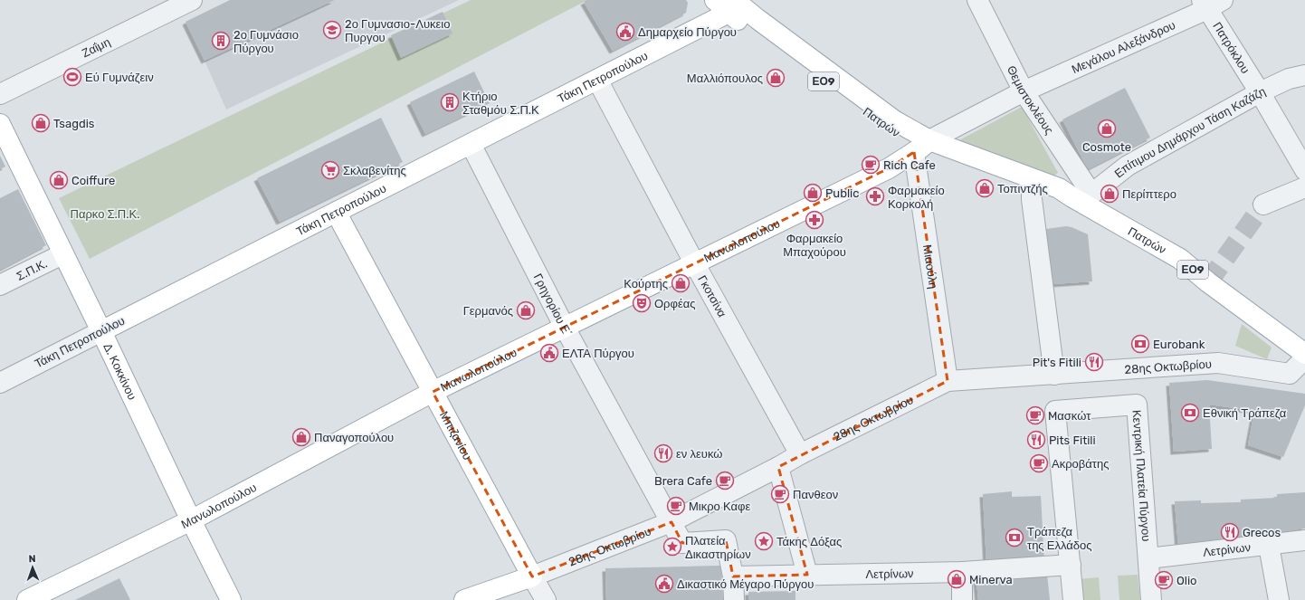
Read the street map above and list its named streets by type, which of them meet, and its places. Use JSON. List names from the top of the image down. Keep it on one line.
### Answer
{"streets":{"main road":["Τάκη Πετροπούλου","ΕΟ9","Πατρών","Μανωλοπούλου","28ης Οκτωβρίου","Δ. Κοκκίνου","Μπιζανίου"],"street":["Ζαΐμη","Μεγάλου Αλεξάνδρου","Πατρόκλου","Θεμιστοκλέους","Επίτιμου Δημάρχου Τάση Καζάζη","Μιαούλη","Σ.Π.Κ.","Γκοτσίνα","Γρηγορίου Ε΄","Κεντρική Πλατεία Πύργου","Λετρίνων"]},"crossings":[["Μεγάλου Αλεξάνδρου","Πατρόκλου"],["Μεγάλου Αλεξάνδρου","Θεμιστοκλέους"],["Μεγάλου Αλεξάνδρου","Πατρών"],["Μεγάλου Αλεξάνδρου","Μανωλοπούλου"],["Μεγάλου Αλεξάνδρου","Μιαούλη"],["Πατρόκλου","Επίτιμου Δημάρχου Τάση Καζάζη"],["Τάκη Πετροπούλου","Πατρών"],["Τάκη Πετροπούλου","Γκοτσίνα"],["Τάκη Πετροπούλου","Γρηγορίου Ε΄"],["Τάκη Πετροπούλου","Δ. Κοκκίνου"],["Τάκη Πετροπούλου","Μπιζανίου"],["Θεμιστοκλέους","Πατρών"],["Θεμιστοκλέους","Επίτιμου Δημάρχου Τάση Καζάζη"],["Πατρών","Επίτιμου Δημάρχου Τάση Καζάζη"],["Πατρών","Μανωλοπούλου"],["Πατρών","Μιαούλη"],["Μανωλοπούλου","Μιαούλη"],["Μανωλοπούλου","Γκοτσίνα"],["Μανωλοπούλου","Γρηγορίου Ε΄"],["Μανωλοπούλου","Δ. Κοκκίνου"],["Μανωλοπούλου","Μπιζανίου"],["Μιαούλη","28ης Οκτωβρίου"],["Σ.Π.Κ.","Δ. Κοκκίνου"],["Γκοτσίνα","28ης Οκτωβρίου"],["Γρηγορίου Ε΄","28ης Οκτωβρίου"],["Γρηγορίου Ε΄","Λετρίνων"],["28ης Οκτωβρίου","Μπιζανίου"],["Κεντρική Πλατεία Πύργου","Λετρίνων"]],"parks":["Παρκο Σ.Π.Κ."],"places":{"school or university":["2ο Γυμνασιο-Λυκειο Πυργου"],"public building":["Δημαρχείο Πύργου","ΕΛΤΑ Πύργου","Δικαστικό Μέγαρο Πύργου"],"building":["2ο Γυμνάσιο Πύργου","Κτήριο Σταθμόυ Σ.Π.Κ"],"sports":["Εύ Γυμνάζειν"],"shop":["Μαλλιόπουλος","Tsagdis","Cosmote","Coiffure","Τοπιντζής","Public","Περίπτερο","Κούρτης","Γερμανός","Παναγοπούλου","Minerva"],"cafe":["Rich Cafe","Mασκώτ","Ακροβάτης","Brera Cafe","Πανθεον","Μικρο Καφε","Olio"],"supermarket":["Σκλαβενίτης"],"pharmacy":["Φαρμακείο Κορκολή","Φαρμακείο Μπαχούρου"],"theatre":["Ορφέας"],"bank":["Eurobank","Εθνική Τράπεζα","Τράπεζα της Ελλάδος"],"restaurant":["Pit's Fitili","Pits Fitili","εν λευκώ","Grecos"],"place":["Τάκης Δόξας","Πλατεία Δικαστηρίων"]},"north":"top"}
